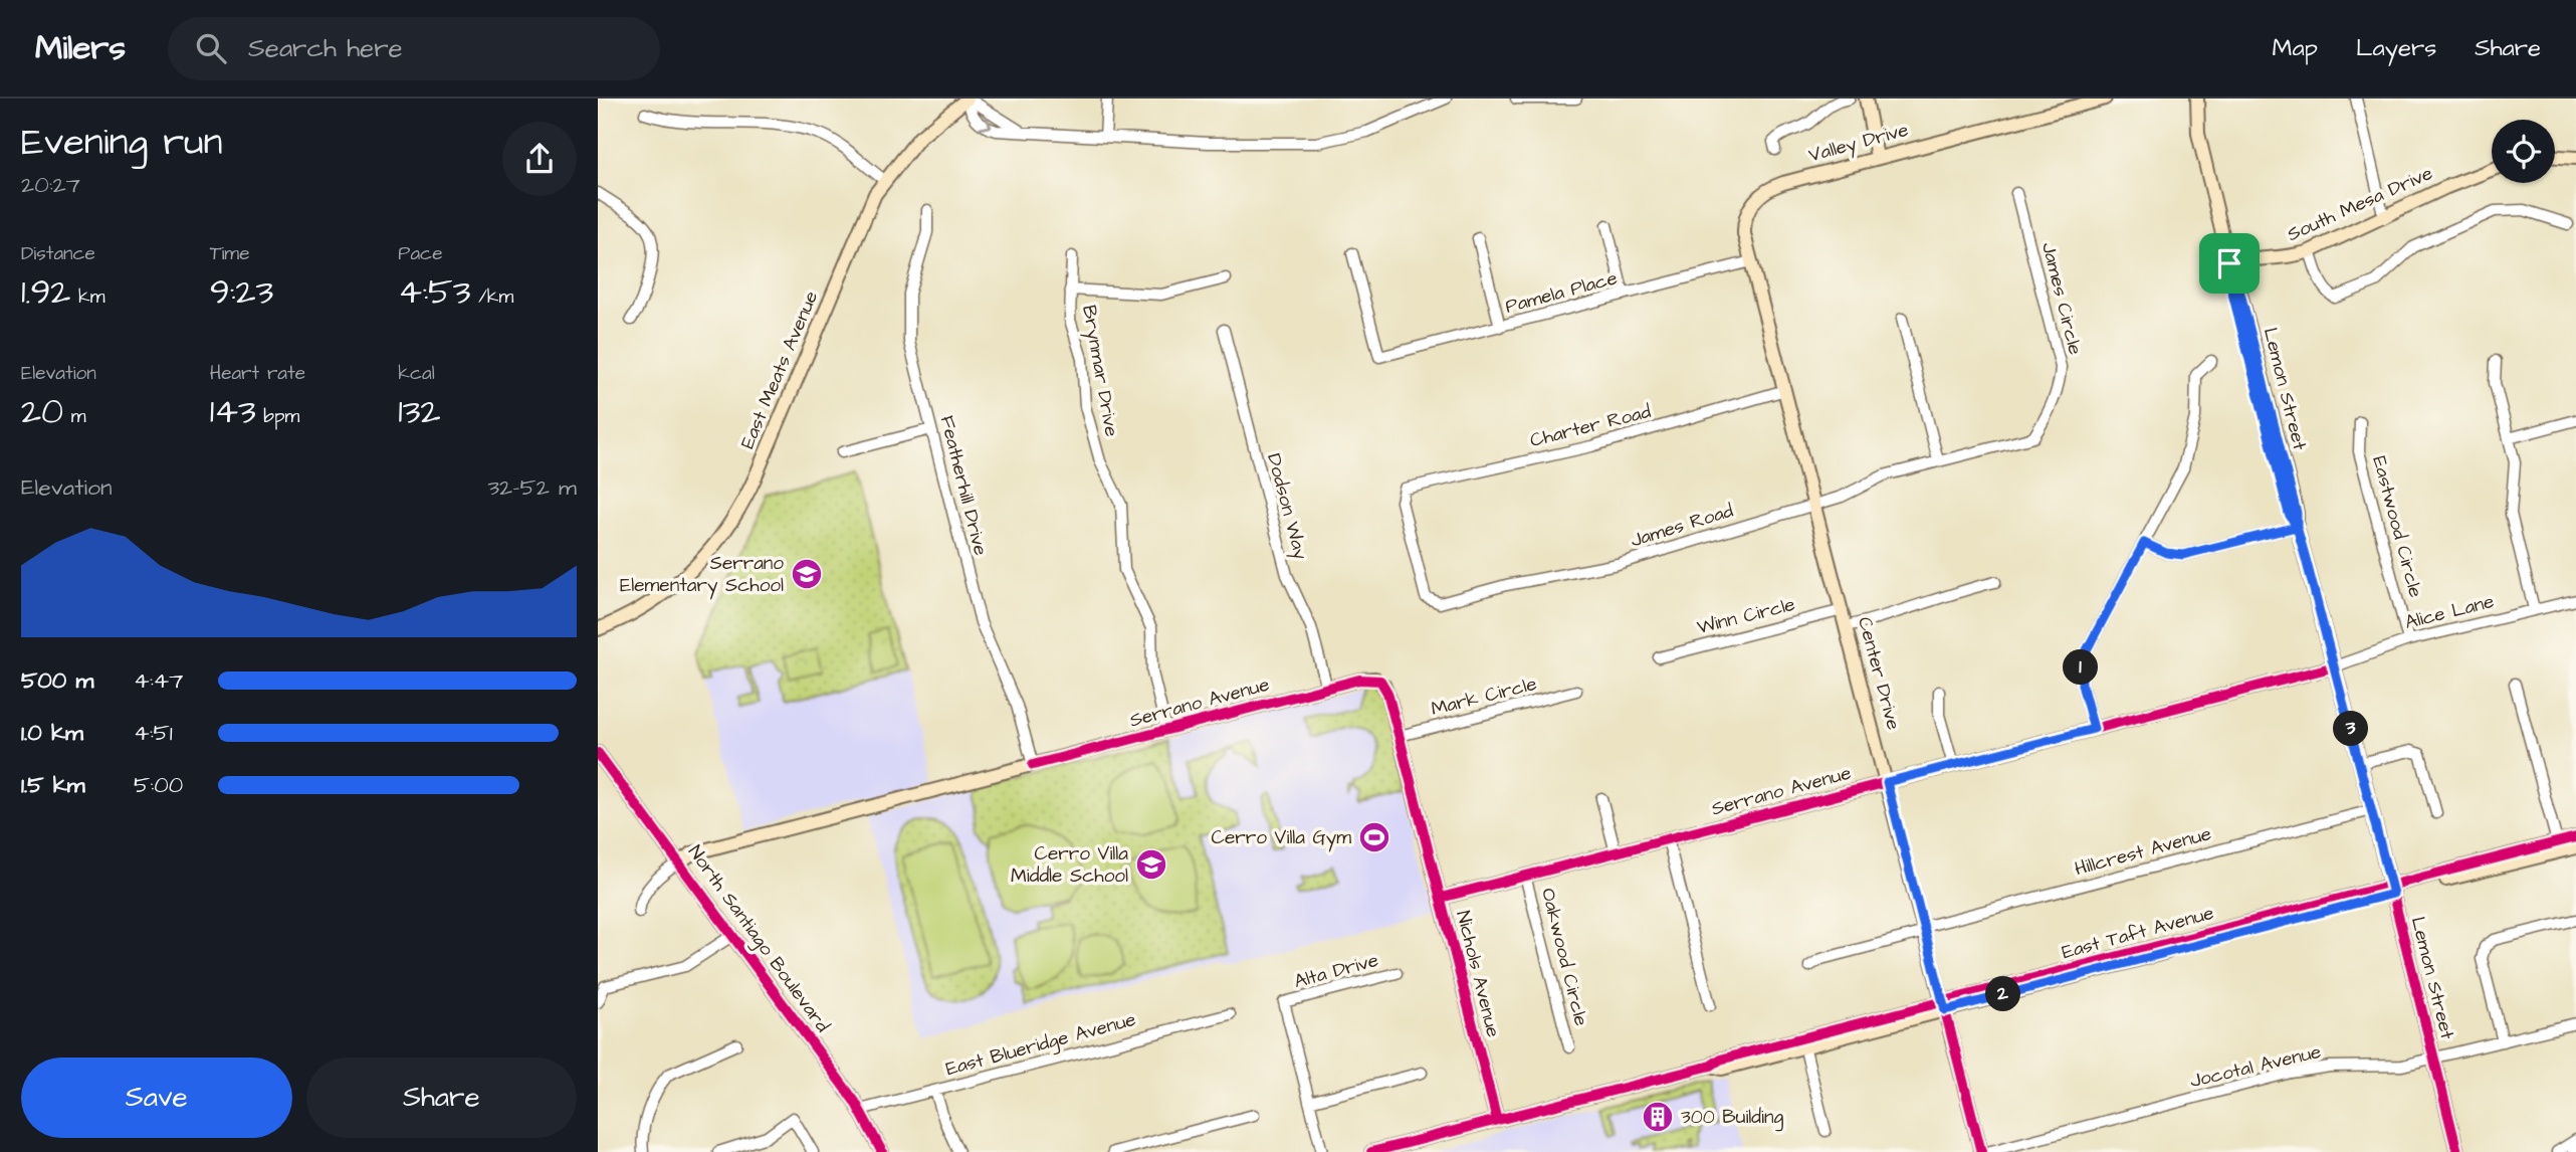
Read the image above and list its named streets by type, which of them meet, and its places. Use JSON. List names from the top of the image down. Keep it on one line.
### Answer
{"streets":{"street":["Valley Drive","South Mesa Drive","Pamela Place","James Circle","East Meats Avenue","Brynmar Drive","Lemon Street","Charter Road","Featherhill Drive","Dodson Way","James Road","Eastwood Circle","Alice Lane","Winn Circle","Center Drive","Mark Circle","Serrano Avenue","Hillcrest Avenue","East Taft Avenue","North Santiago Boulevard","Oakwood Circle","Alta Drive","Nichols Avenue","East Blueridge Avenue","Jocotal Avenue"]},"crossings":[["Valley Drive","Center Drive"],["South Mesa Drive","Lemon Street"],["Pamela Place","Center Drive"],["James Circle","James Road"],["Brynmar Drive","Serrano Avenue"],["Lemon Street","Alice Lane"],["Lemon Street","Serrano Avenue"],["Lemon Street","Hillcrest Avenue"],["Lemon Street","East Taft Avenue"],["Lemon Street","Jocotal Avenue"],["Charter Road","James Road"],["Charter Road","Center Drive"],["Featherhill Drive","Serrano Avenue"],["Dodson Way","Serrano Avenue"],["James Road","Center Drive"],["Eastwood Circle","Alice Lane"],["Alice Lane","Serrano Avenue"],["Winn Circle","Center Drive"],["Center Drive","Serrano Avenue"],["Center Drive","Hillcrest Avenue"],["Center Drive","East Taft Avenue"],["Mark Circle","Nichols Avenue"],["Serrano Avenue","North Santiago Boulevard"],["Serrano Avenue","Oakwood Circle"],["Serrano Avenue","Nichols Avenue"],["East Taft Avenue","Nichols Avenue"],["North Santiago Boulevard","East Blueridge Avenue"]],"places":{"school or university":["Serrano Elementary School","Cerro Villa Middle School"],"sports":["Cerro Villa Gym"],"building":["300 Building"]},"page":{"header":"Milers","search":"Search here","nav":["Map","Layers","Share"],"heading":["Evening run","20:27"],"stats":[["Distance","1.92 km"],["Time","9:23"],["Pace","4:53 /km"],["Elevation","20 m"],["Heart rate","143 bpm"],["kcal","132"]],"chart":["Elevation","32–52 m"],"pins":["1","3","2"],"list":[{"name":"500 m","note":"4:47"},{"name":"1.0 km","note":"4:51"},{"name":"1.5 km","note":"5:00"}],"buttons":["Save","Share"]}}
